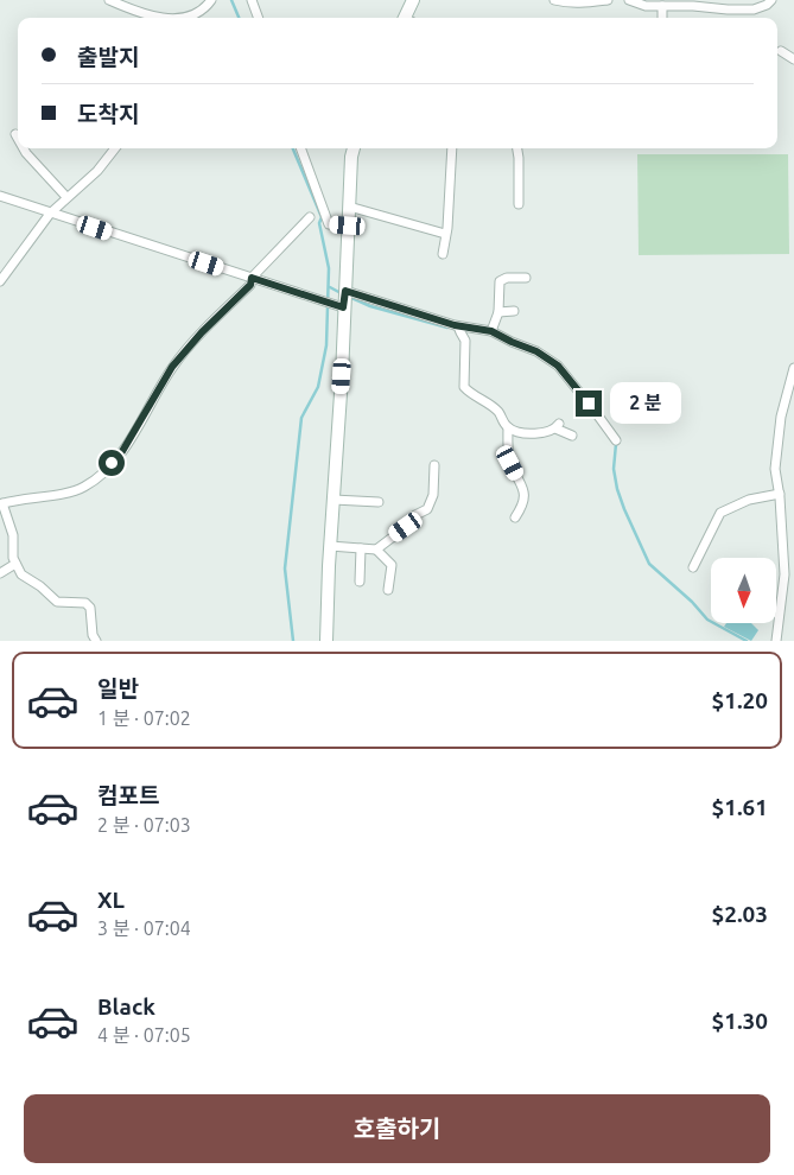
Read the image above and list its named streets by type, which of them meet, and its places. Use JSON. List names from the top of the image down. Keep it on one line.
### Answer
{"north":"bottom","page":{"banner":["출발지","도착지"],"bubble":"2 분","list":[{"name":"일반","note":"1 분 · 07:02","value":"$1.20"},{"name":"컴포트","note":"2 분 · 07:03","value":"$1.61"},{"name":"XL","note":"3 분 · 07:04","value":"$2.03"},{"name":"Black","note":"4 분 · 07:05","value":"$1.30"}],"buttons":"호출하기"}}
